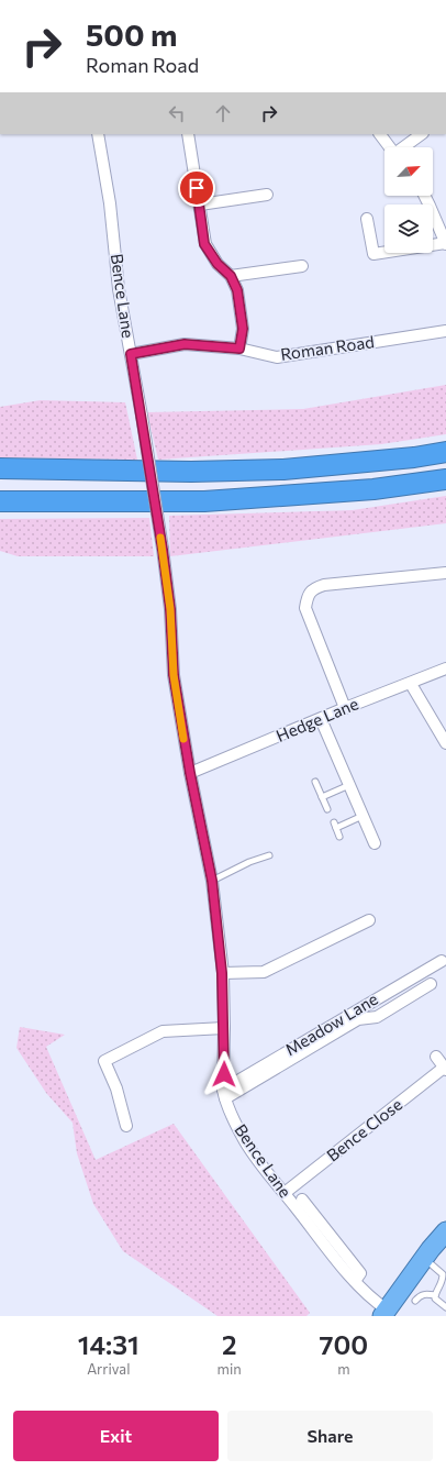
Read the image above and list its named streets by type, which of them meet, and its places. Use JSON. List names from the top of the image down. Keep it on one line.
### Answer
{"streets":{"street":["Bence Lane","Roman Road","Hedge Lane","Meadow Lane","Bence Close"]},"crossings":[["Bence Lane","Roman Road"],["Bence Lane","Hedge Lane"],["Bence Lane","Meadow Lane"],["Bence Lane","Bence Close"]],"north":"top right","page":{"turn":["500 m","Roman Road"],"eta":["14:31","Arrival","2","min","700","m"],"buttons":["Exit","Share"]}}
